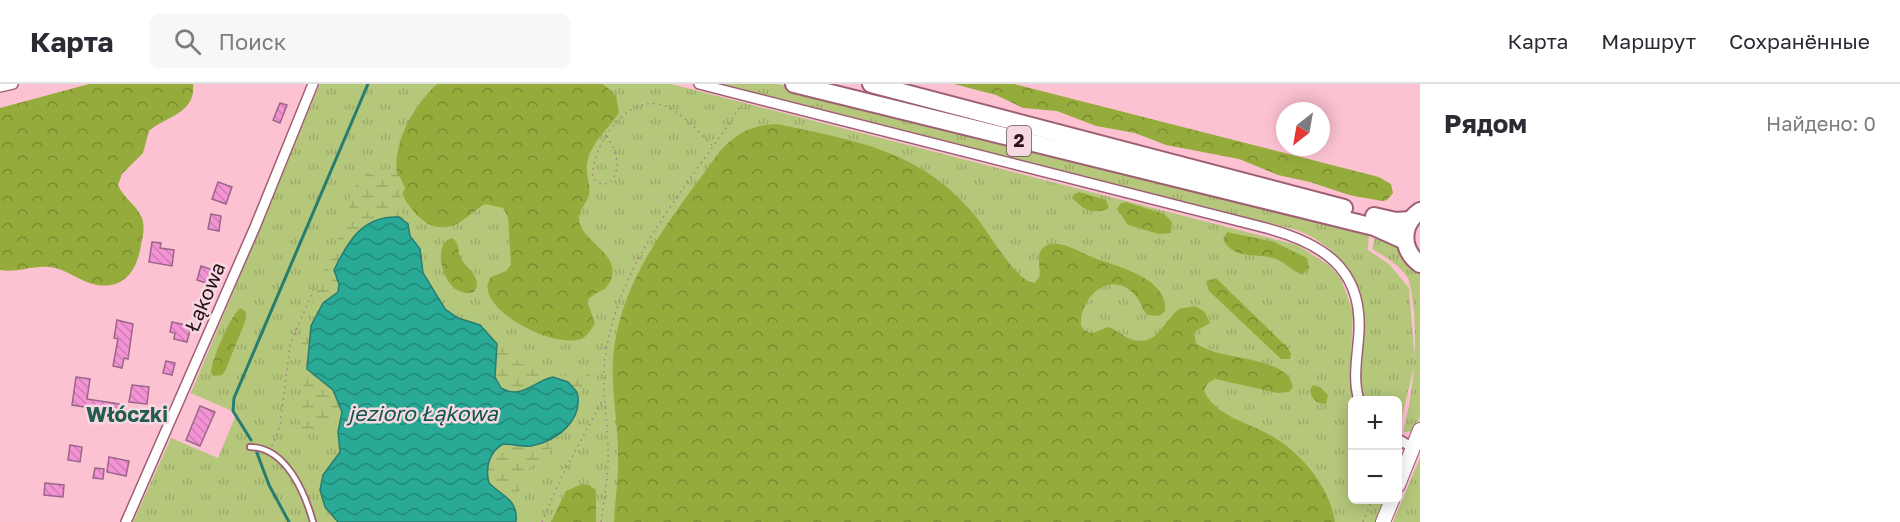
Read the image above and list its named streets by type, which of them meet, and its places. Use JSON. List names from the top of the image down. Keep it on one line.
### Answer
{"streets":{"highway":["2"],"street":["Łąkowa"]},"districts":["Włóczki"],"water":["jezioro Łąkowa"],"north":"bottom left","page":{"header":"Карта","search":"Поиск","nav":["Карта","Маршрут","Сохранённые"],"heading":["Рядом","Найдено: 0"],"map_buttons":["+","−"]}}
